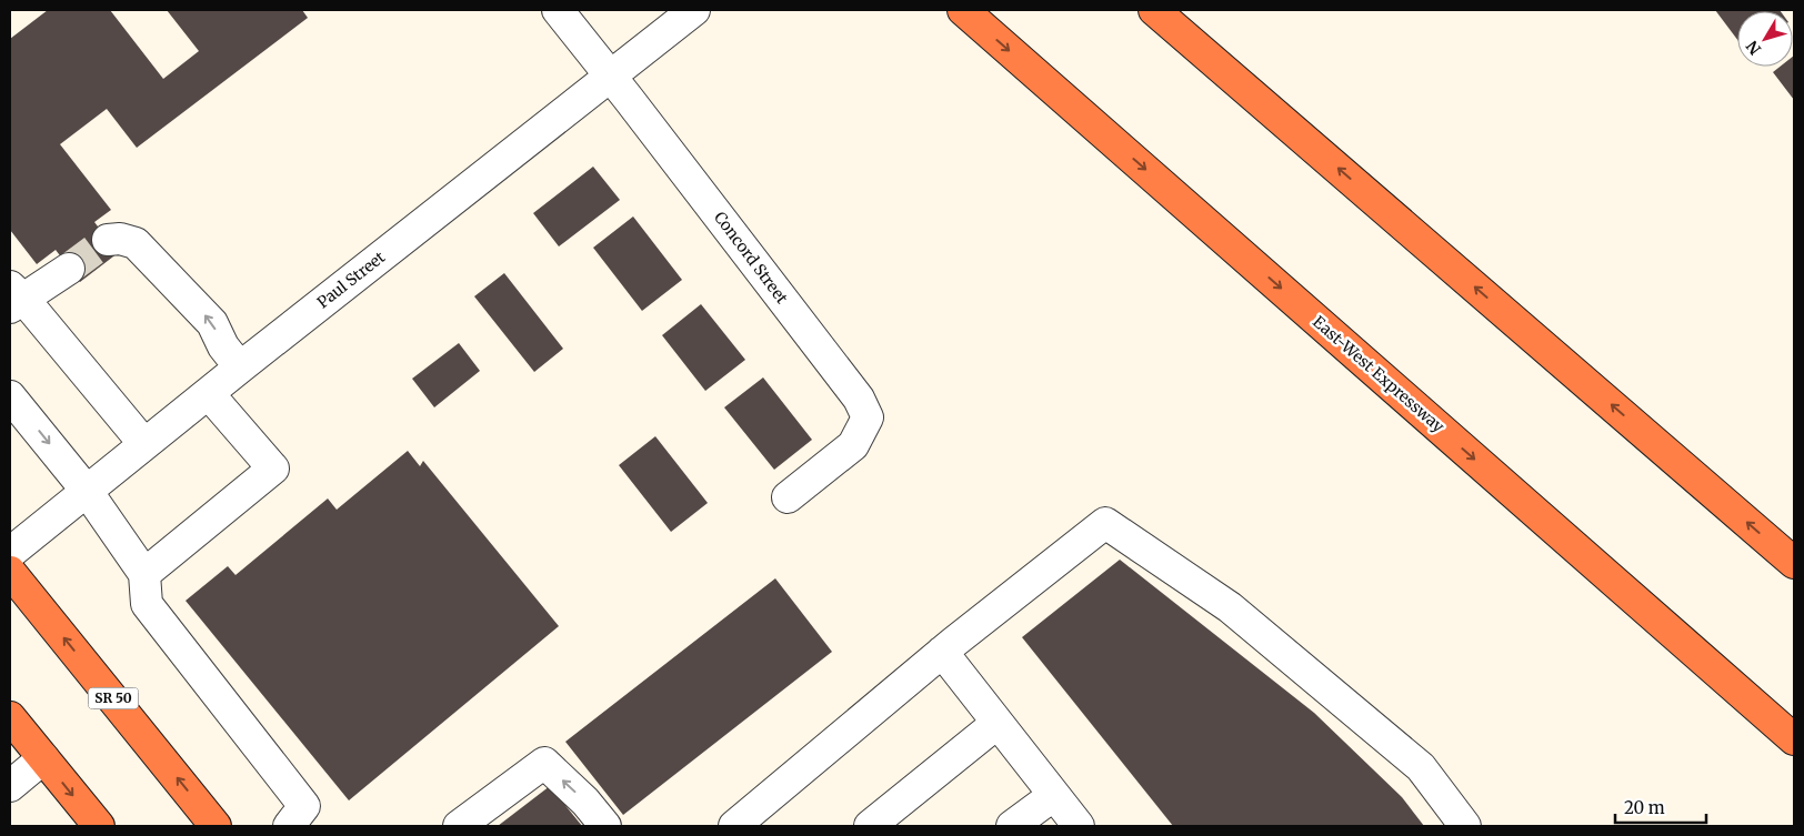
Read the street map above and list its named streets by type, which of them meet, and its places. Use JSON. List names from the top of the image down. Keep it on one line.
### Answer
{"streets":{"highway":["East-West Expressway","SR 50"],"street":["Concord Street","Paul Street"]},"crossings":[["Concord Street","Paul Street"]],"scale_bar":"20 m","north":"bottom left"}
